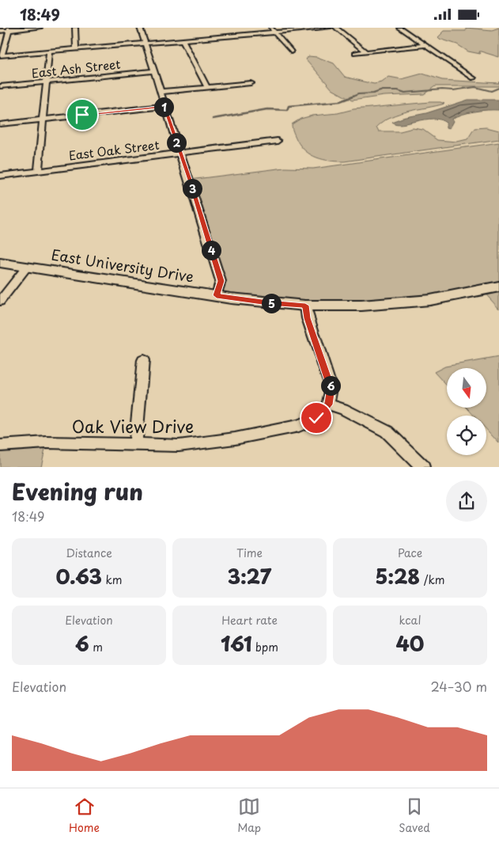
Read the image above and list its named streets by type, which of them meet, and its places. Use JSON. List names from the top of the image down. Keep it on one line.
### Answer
{"streets":{"main road":["East University Drive"],"street":["East Ash Street","East Oak Street","Oak View Drive"]},"north":"bottom","page":{"status":"18:49","pins":["1","2","3","4","5","6"],"heading":["Evening run","18:49"],"stats":[["Distance","0.63 km"],["Time","3:27"],["Pace","5:28 /km"],["Elevation","6 m"],["Heart rate","161 bpm"],["kcal","40"]],"chart":["Elevation","24–30 m"],"tabs":["Home","Map","Saved"]}}
